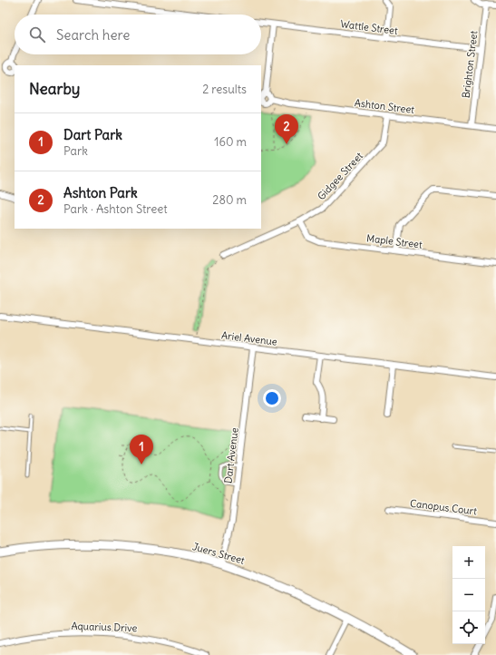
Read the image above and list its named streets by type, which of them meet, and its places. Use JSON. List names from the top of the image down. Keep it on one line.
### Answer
{"streets":{"street":["Wattle Street","Brighton Street","Ashton Street","Gidgee Street","Maple Street","Ariel Avenue","Dart Avenue","Canopus Court","Juers Street","Aquarius Drive"]},"crossings":[["Wattle Street","Brighton Street"],["Brighton Street","Ashton Street"],["Ashton Street","Gidgee Street"],["Gidgee Street","Maple Street"],["Ariel Avenue","Dart Avenue"],["Dart Avenue","Juers Street"]],"page":{"search":"Search here","heading":["Nearby","2 results"],"list":[{"mark":"1","name":"Dart Park","note":"Park","value":"160 m"},{"mark":"2","name":"Ashton Park","note":"Park · Ashton Street","value":"280 m"}],"pins":["2","1"],"map_buttons":["+","−"]}}
